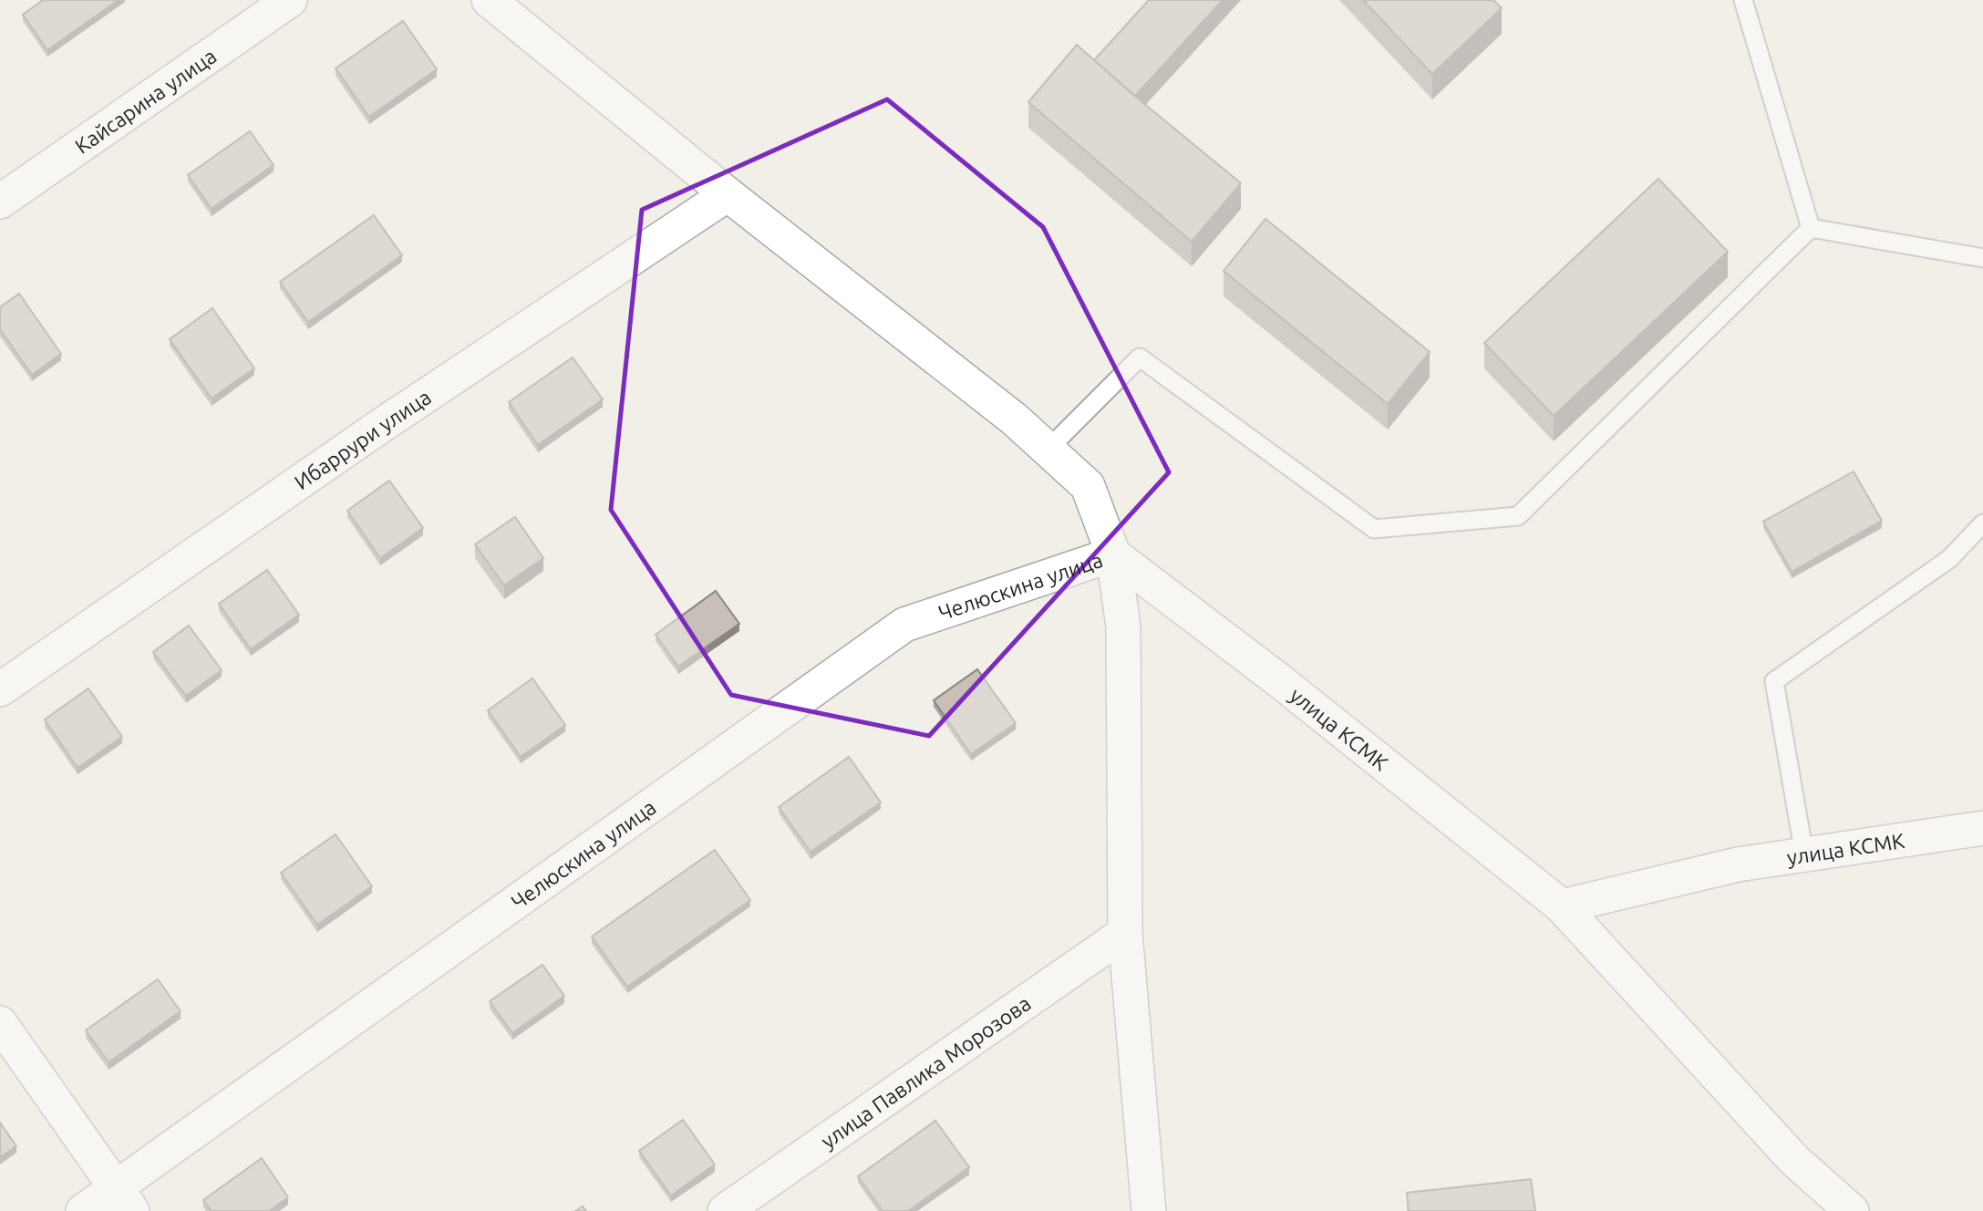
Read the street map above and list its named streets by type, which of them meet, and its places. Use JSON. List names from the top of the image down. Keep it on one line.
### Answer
{"streets":{"street":["Кайсарина улица","Ибаррури улица","Челюскина улица","улица КСМК","улица Павлика Морозова"]},"crossings":[["Челюскина улица","улица КСМК"]]}
